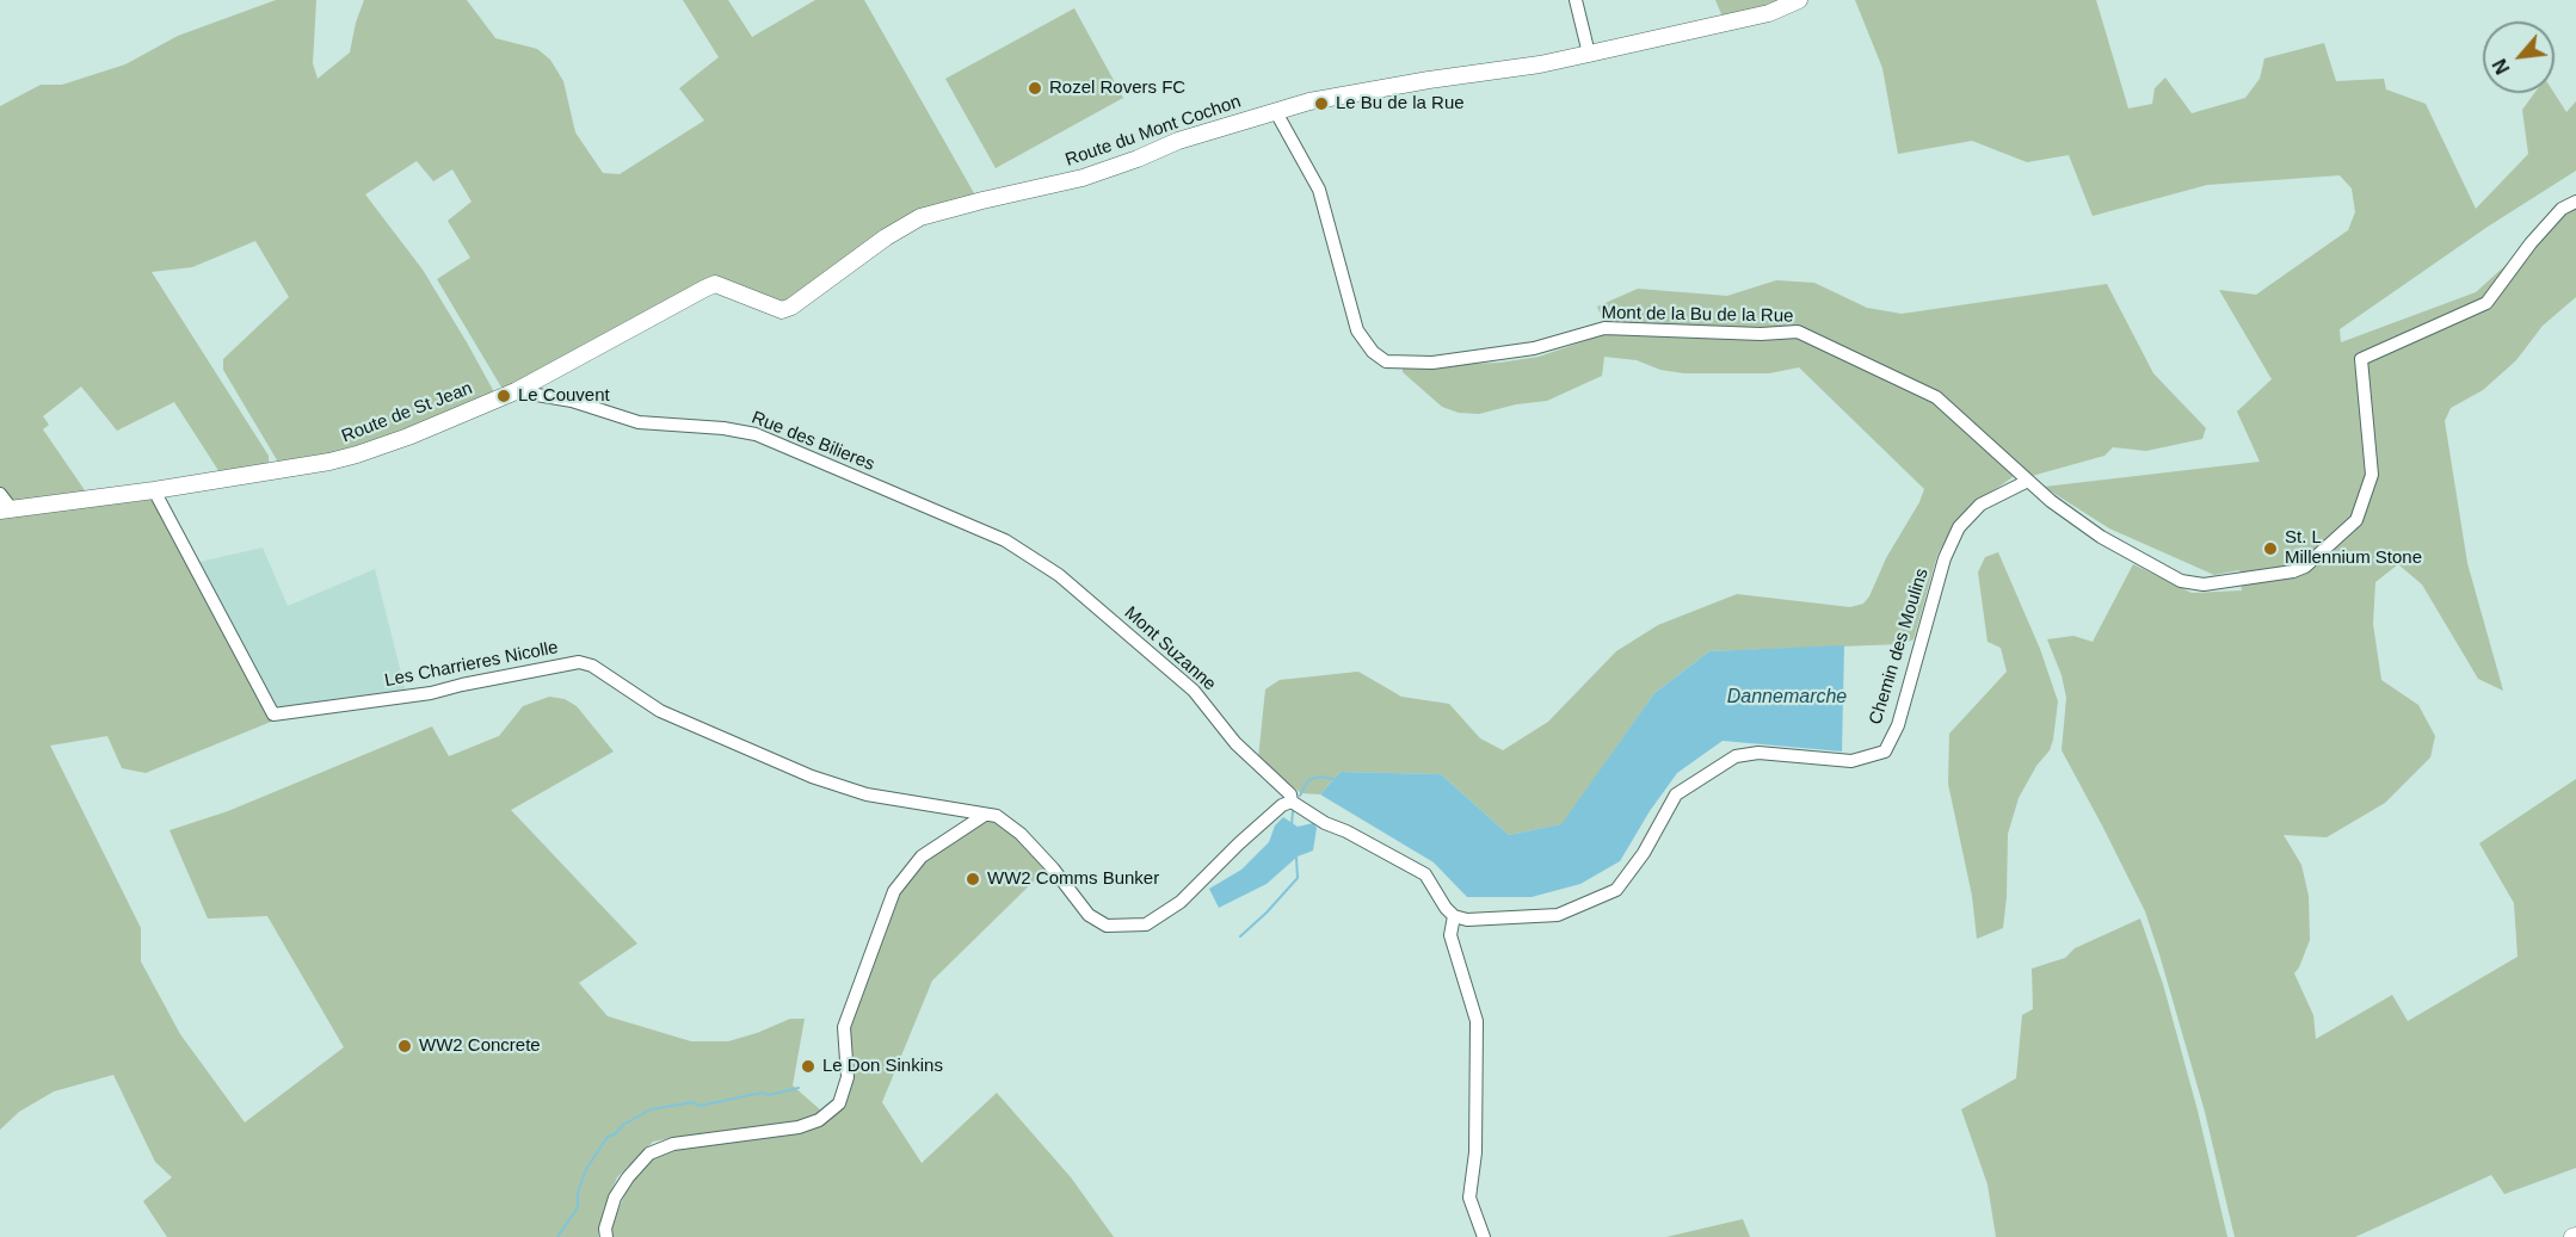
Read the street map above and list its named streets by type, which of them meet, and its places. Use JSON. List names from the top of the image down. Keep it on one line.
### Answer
{"streets":{"main road":["Route du Mont Cochon","Route de St Jean"],"street":["Mont de la Bu de la Rue","Rue des Bilieres","Chemin des Moulins","Mont Suzanne","Les Charrieres Nicolle"]},"crossings":[["Route du Mont Cochon","Mont de la Bu de la Rue"],["Route du Mont Cochon","Route de St Jean"],["Mont de la Bu de la Rue","Chemin des Moulins"],["Route de St Jean","Rue des Bilieres"],["Route de St Jean","Les Charrieres Nicolle"],["Rue des Bilieres","Mont Suzanne"]],"water":["Dannemarche"],"places":["Rozel Rovers FC","Le Bu de la Rue","Le Couvent","St. L Millennium Stone","WW2 Comms Bunker","WW2 Concrete","Le Don Sinkins"],"north":"bottom left"}
